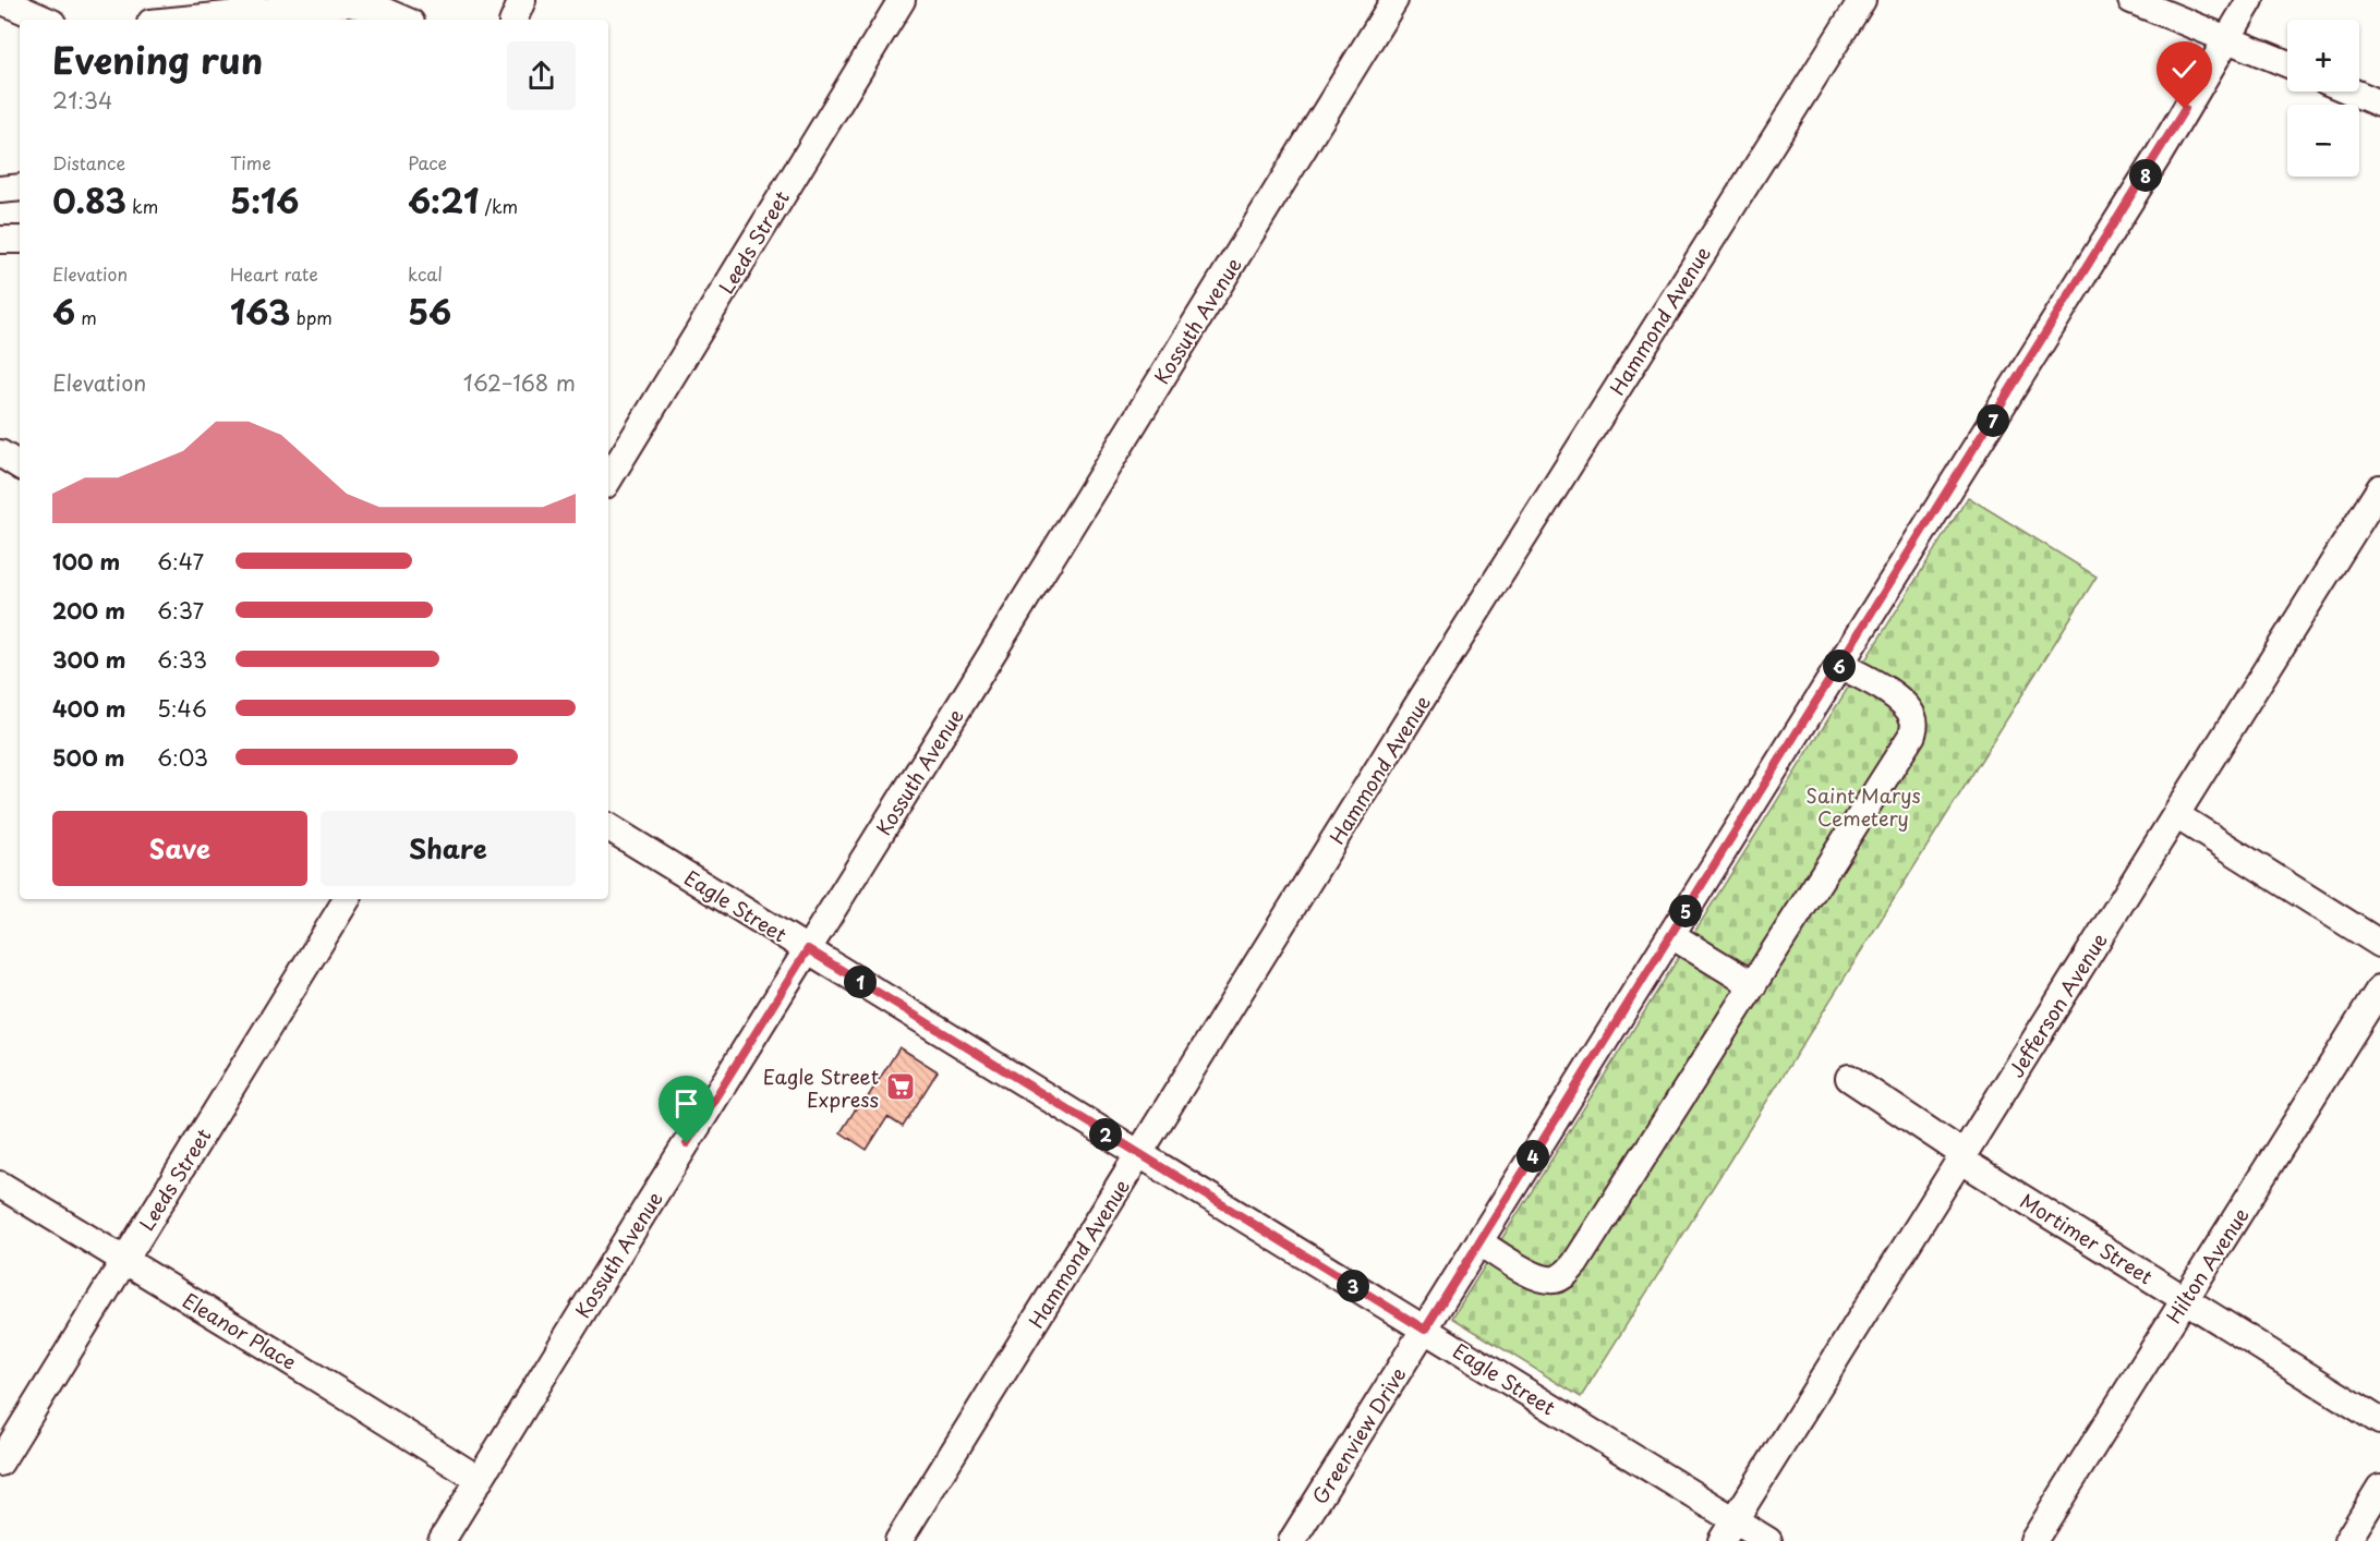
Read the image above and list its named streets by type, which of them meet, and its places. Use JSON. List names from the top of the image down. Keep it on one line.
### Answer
{"streets":{"street":["Leeds Street","Kossuth Avenue","Hammond Avenue","Eagle Street","Jefferson Avenue","Mortimer Street","Hilton Avenue","Eleanor Place","Greenview Drive"]},"crossings":[["Leeds Street","Eleanor Place"],["Kossuth Avenue","Eagle Street"],["Kossuth Avenue","Eleanor Place"],["Hammond Avenue","Eagle Street"],["Eagle Street","Jefferson Avenue"],["Eagle Street","Greenview Drive"],["Jefferson Avenue","Mortimer Street"],["Mortimer Street","Hilton Avenue"]],"parks":["Saint Marys Cemetery"],"places":{"supermarket":["Eagle Street Express"]},"page":{"map_buttons":["+","−"],"heading":["Evening run","21:34"],"stats":[["Distance","0.83 km"],["Time","5:16"],["Pace","6:21 /km"],["Elevation","6 m"],["Heart rate","163 bpm"],["kcal","56"]],"pins":["8","7","6","5","1","2","4","3"],"chart":["Elevation","162–168 m"],"list":[{"name":"100 m","note":"6:47"},{"name":"200 m","note":"6:37"},{"name":"300 m","note":"6:33"},{"name":"400 m","note":"5:46"},{"name":"500 m","note":"6:03"}],"buttons":["Save","Share"]}}
